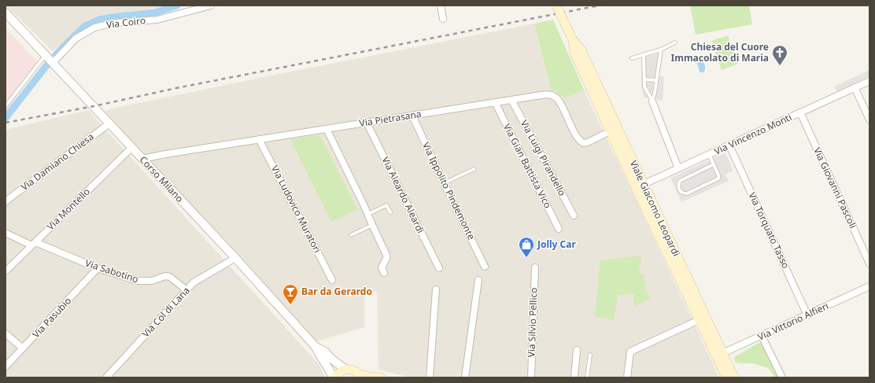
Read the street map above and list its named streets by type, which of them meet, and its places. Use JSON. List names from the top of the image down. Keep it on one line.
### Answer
{"streets":{"main road":["Viale Giacomo Leopardi"],"street":["Via Coiro","Via Pietrasana","Via Vincenzo Monti","Via Luigi Pirandello","Via Damiano Chiesa","Via Gian Battista Vico","Corso Milano","Via Giovanni Pascoli","Via Ippolito Pindemonte","Via Aleardo Aleardi","Via Montello","Via Ludovico Muratori","Via Torquato Tasso","Via Sabotino","Via Col di Lana","Via Pasubio","Via Vittorio Alfieri","Via Silvio Pellico"]},"crossings":[["Via Coiro","Corso Milano"],["Via Pietrasana","Via Luigi Pirandello"],["Via Pietrasana","Via Gian Battista Vico"],["Via Pietrasana","Corso Milano"],["Via Pietrasana","Via Ippolito Pindemonte"],["Via Pietrasana","Via Aleardo Aleardi"],["Via Pietrasana","Viale Giacomo Leopardi"],["Via Pietrasana","Via Ludovico Muratori"],["Via Vincenzo Monti","Via Giovanni Pascoli"],["Via Vincenzo Monti","Viale Giacomo Leopardi"],["Via Vincenzo Monti","Via Torquato Tasso"],["Via Damiano Chiesa","Corso Milano"],["Corso Milano","Via Montello"],["Corso Milano","Via Col di Lana"],["Viale Giacomo Leopardi","Via Vittorio Alfieri"],["Via Montello","Via Sabotino"],["Via Torquato Tasso","Via Vittorio Alfieri"],["Via Sabotino","Via Col di Lana"],["Via Sabotino","Via Pasubio"]],"places":{"church":["Chiesa del Cuore Immacolato di Maria"],"shop":["Jolly Car"],"bar":["Bar da Gerardo"]}}
